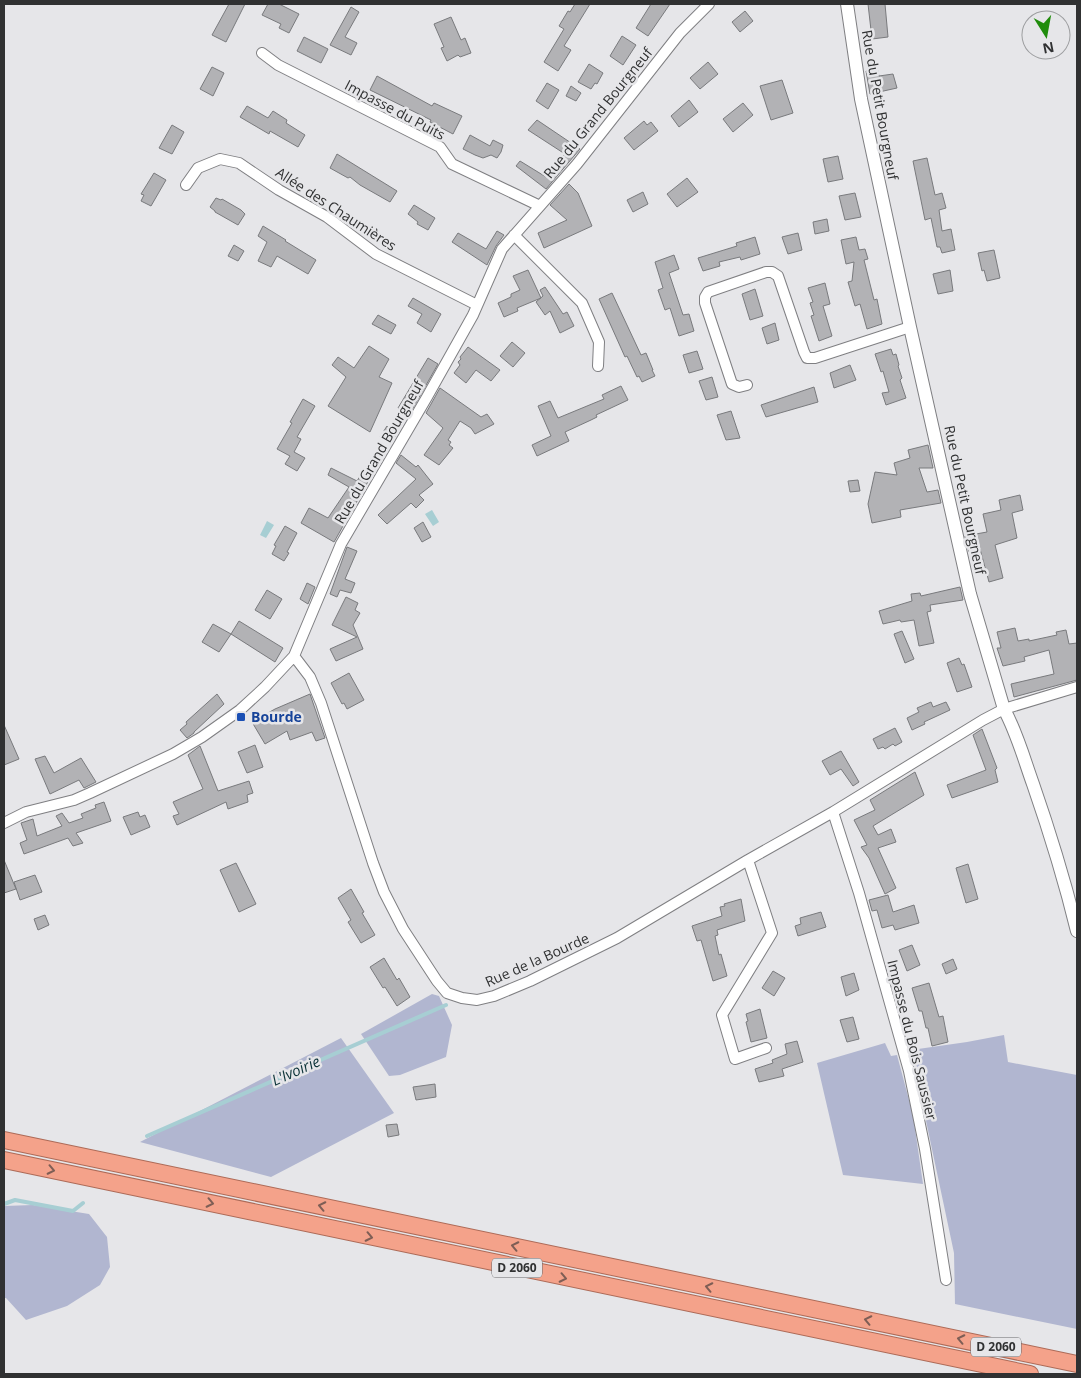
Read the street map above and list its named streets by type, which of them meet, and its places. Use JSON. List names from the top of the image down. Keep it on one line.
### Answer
{"streets":{"highway":["D 2060"],"street":["Rue du Petit Bourgneuf","Impasse du Puits","Rue du Grand Bourgneuf","Allée des Chaumières","Rue de la Bourde","Impasse du Bois Saussier"]},"crossings":[["Impasse du Puits","Rue du Grand Bourgneuf"],["Rue du Grand Bourgneuf","Allée des Chaumières"],["Rue du Grand Bourgneuf","Rue de la Bourde"]],"water":["L'Ivoirie"],"places":{"transit":["Bourde"]},"north":"bottom"}
